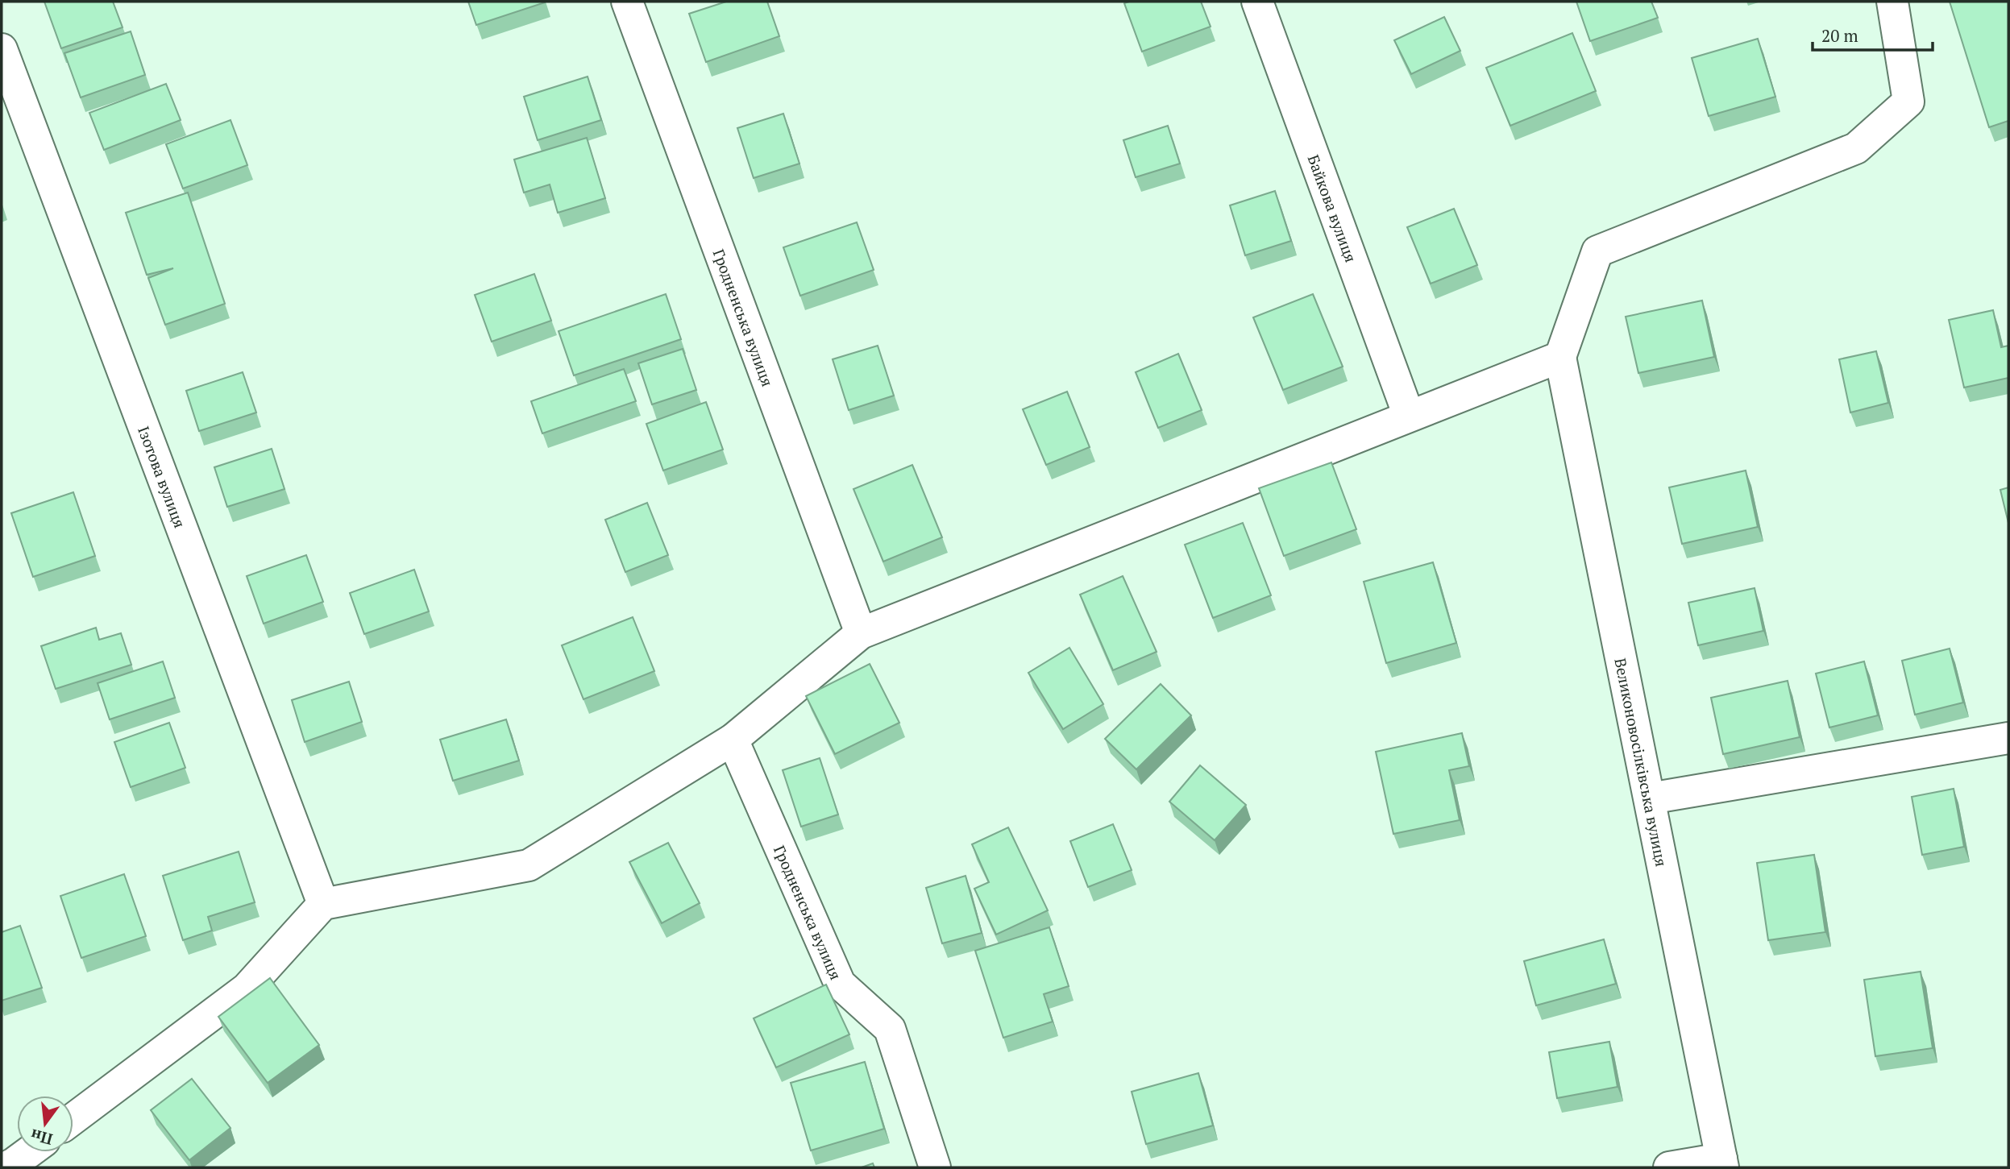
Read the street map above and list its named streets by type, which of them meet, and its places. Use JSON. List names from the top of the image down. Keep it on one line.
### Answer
{"streets":{"street":["Байкова вулиця","Гродненська вулиця","Ізотова вулиця","Великоновосілківська вулиця"]},"scale_bar":"20 m","north":"bottom"}
